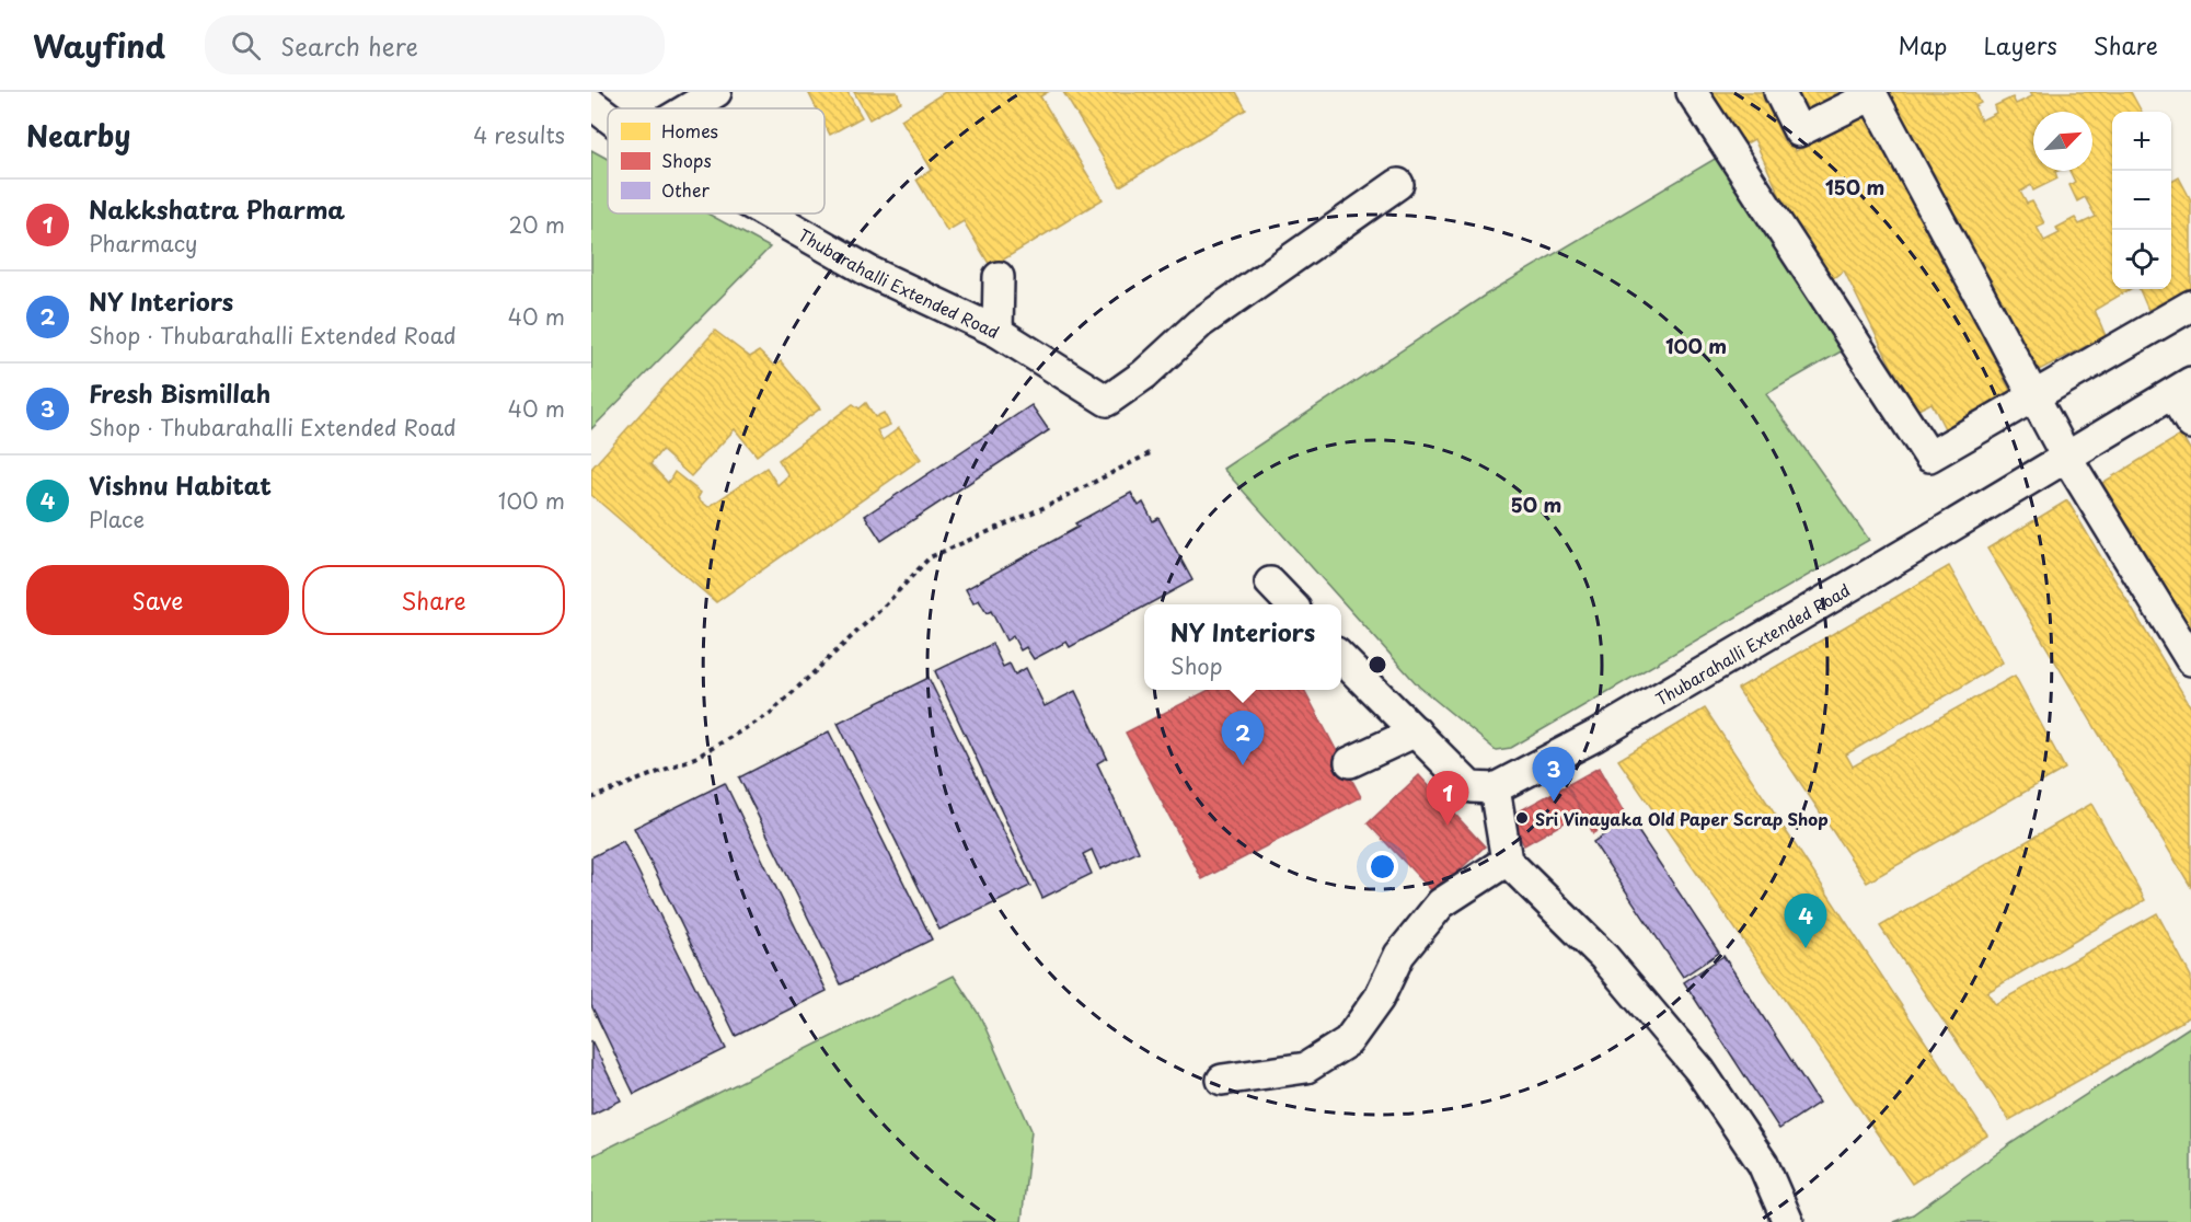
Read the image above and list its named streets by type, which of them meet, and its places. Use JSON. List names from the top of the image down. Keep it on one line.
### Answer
{"streets":{"street":["Thubarahalli Extended Road"]},"places":["Sri Vinayaka Old Paper Scrap Shop"],"legend":["Homes","Shops","Other"],"north":"top right","page":{"header":"Wayfind","search":"Search here","nav":["Map","Layers","Share"],"heading":["Nearby","4 results"],"map_buttons":["+","−"],"list":[{"mark":"1","name":"Nakkshatra Pharma","note":"Pharmacy","value":"20 m"},{"mark":"2","name":"NY Interiors","note":"Shop · Thubarahalli Extended Road","value":"40 m"},{"mark":"3","name":"Fresh Bismillah","note":"Shop · Thubarahalli Extended Road","value":"40 m"},{"mark":"4","name":"Vishnu Habitat","note":"Place","value":"100 m"}],"buttons":["Save","Share"],"popup":["NY Interiors","Shop"],"pins":["2","3","1","4"]},"rings":["150 m","100 m","50 m"]}
